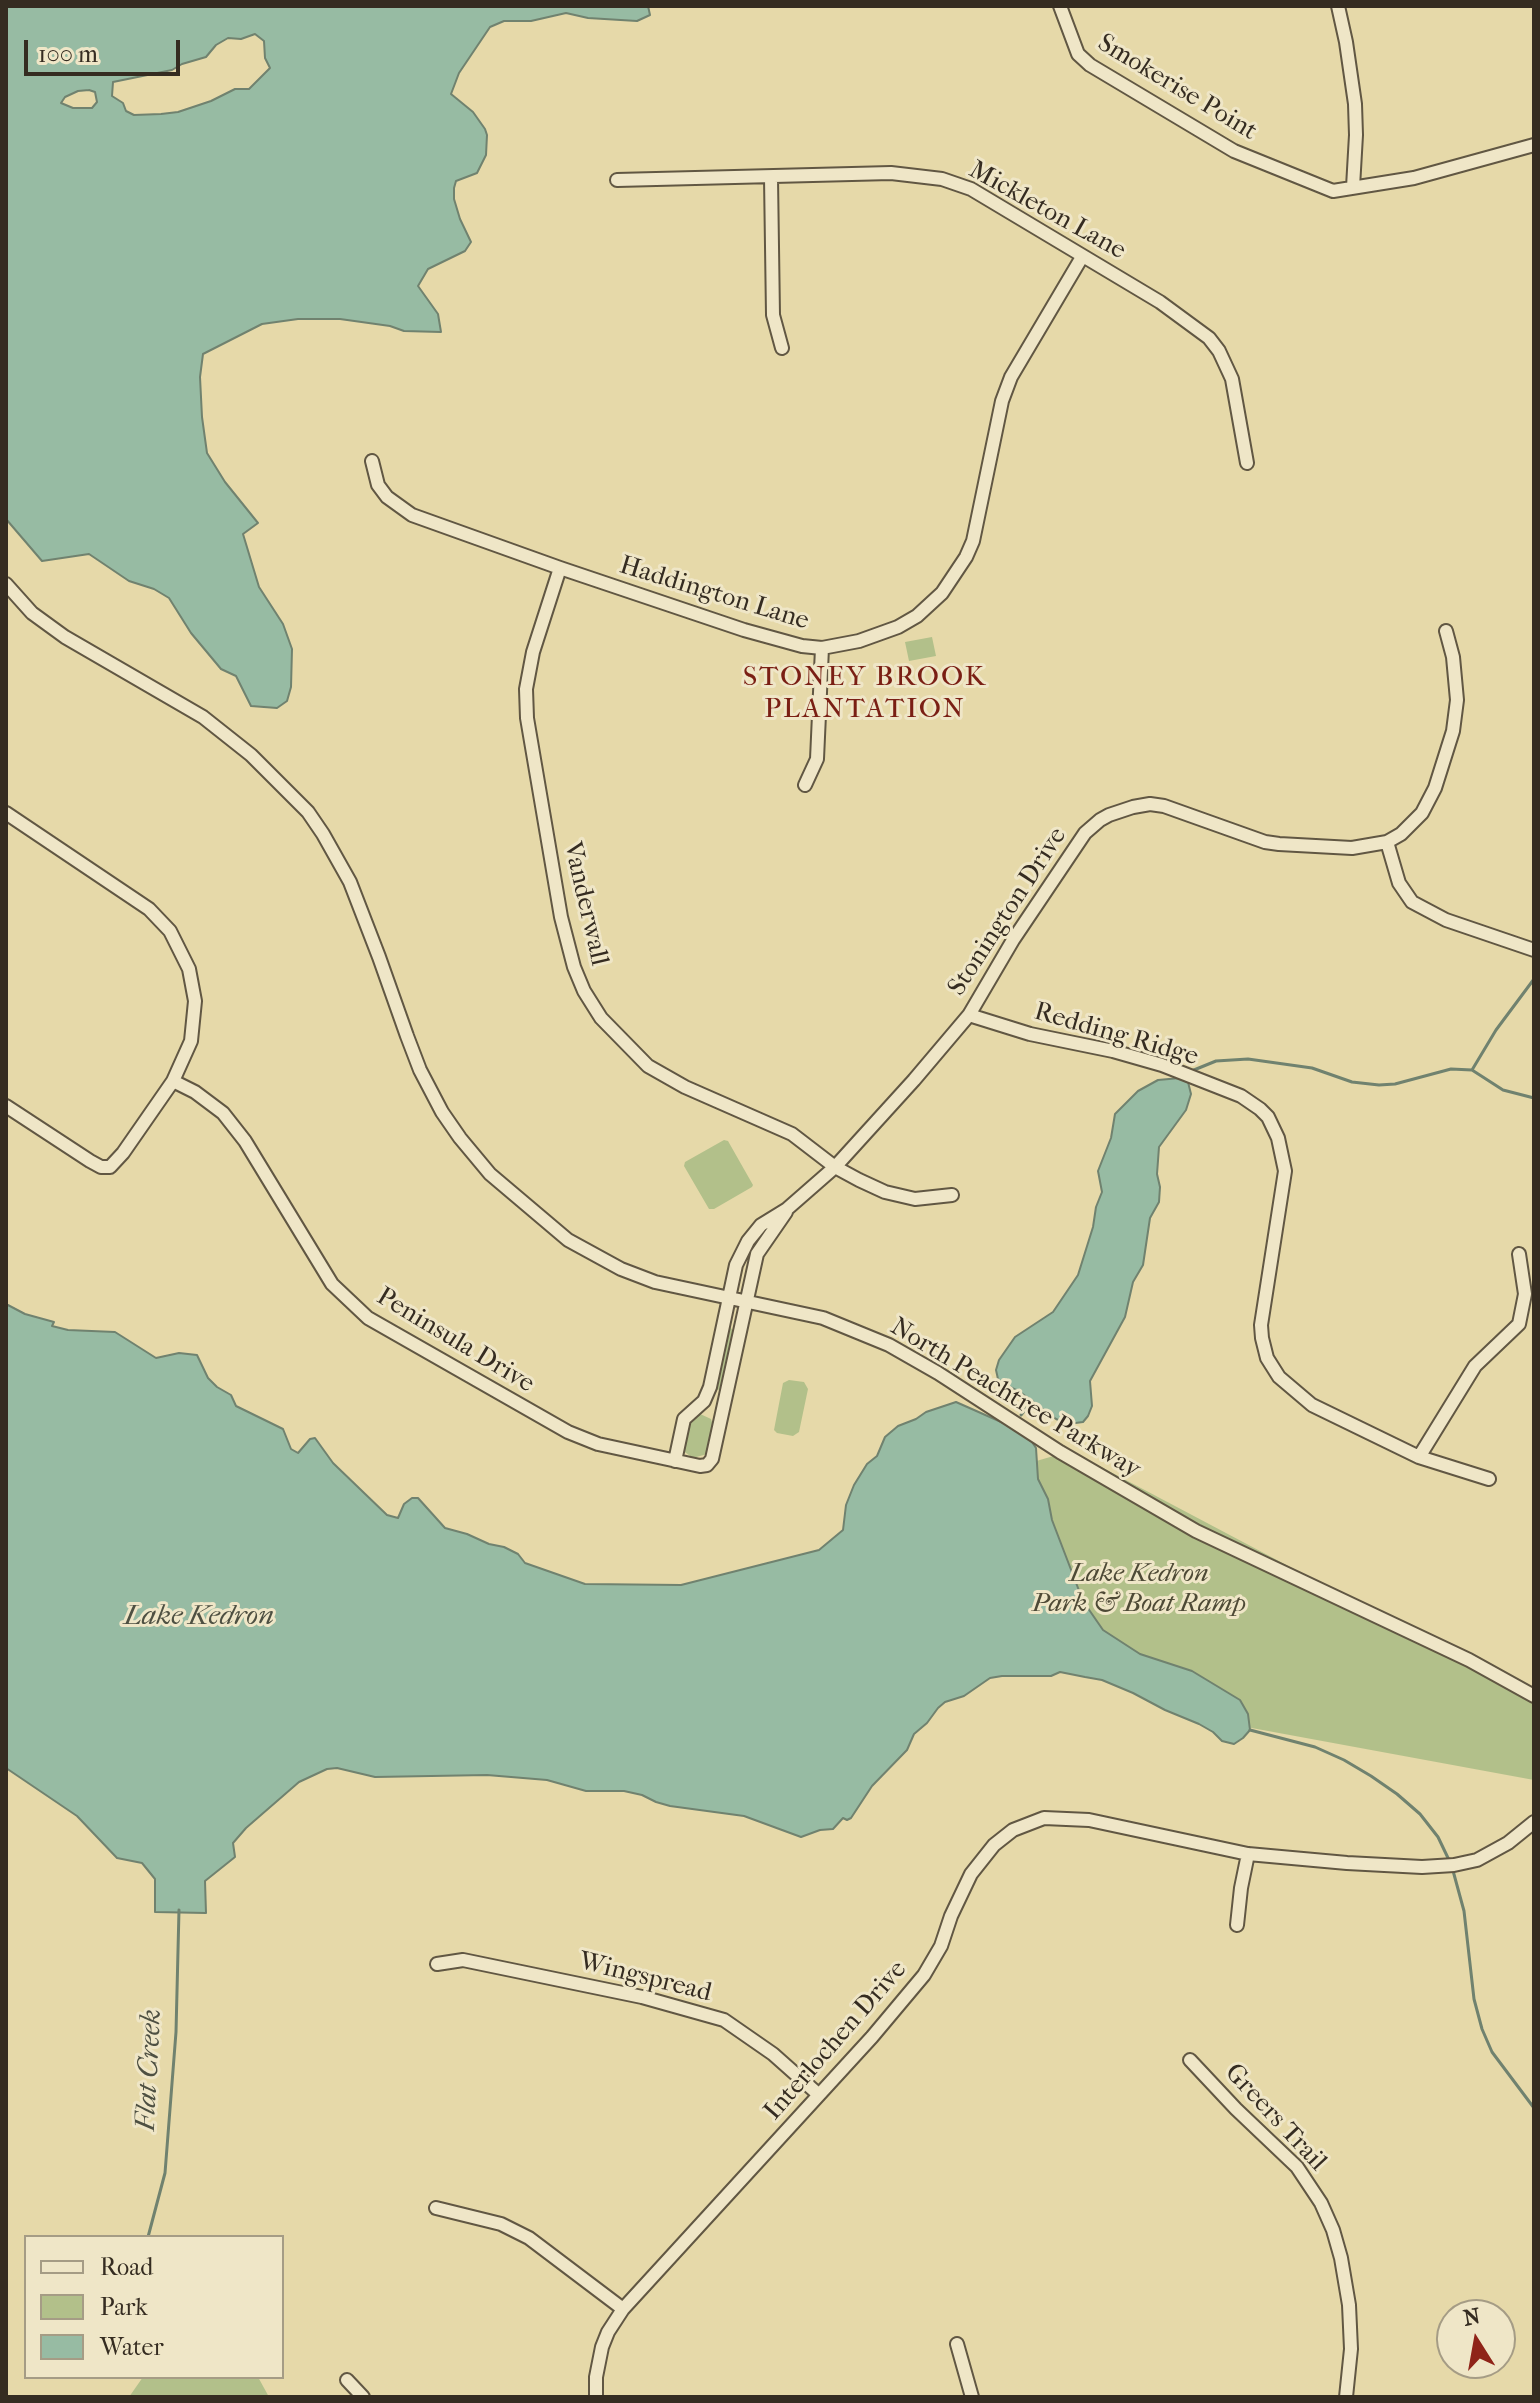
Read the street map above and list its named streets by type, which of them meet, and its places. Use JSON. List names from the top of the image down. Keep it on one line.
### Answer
{"streets":{"street":["Smokerise Point","Mickleton Lane","Haddington Lane","Vanderwall","Stonington Drive","Redding Ridge","Peninsula Drive","North Peachtree Parkway","Wingspread","Interlochen Drive","Greers Trail"]},"crossings":[["Mickleton Lane","Haddington Lane"],["Haddington Lane","Vanderwall"],["Vanderwall","Stonington Drive"],["Stonington Drive","Redding Ridge"],["Stonington Drive","Peninsula Drive"],["Stonington Drive","North Peachtree Parkway"],["Peninsula Drive","North Peachtree Parkway"],["Wingspread","Interlochen Drive"]],"districts":["STONEY BROOK PLANTATION"],"water":["Lake Kedron","Flat Creek"],"parks":["Lake Kedron Park & Boat Ramp"],"legend":["Road","Park","Water"],"scale_bar":"100 m","north":"top"}
